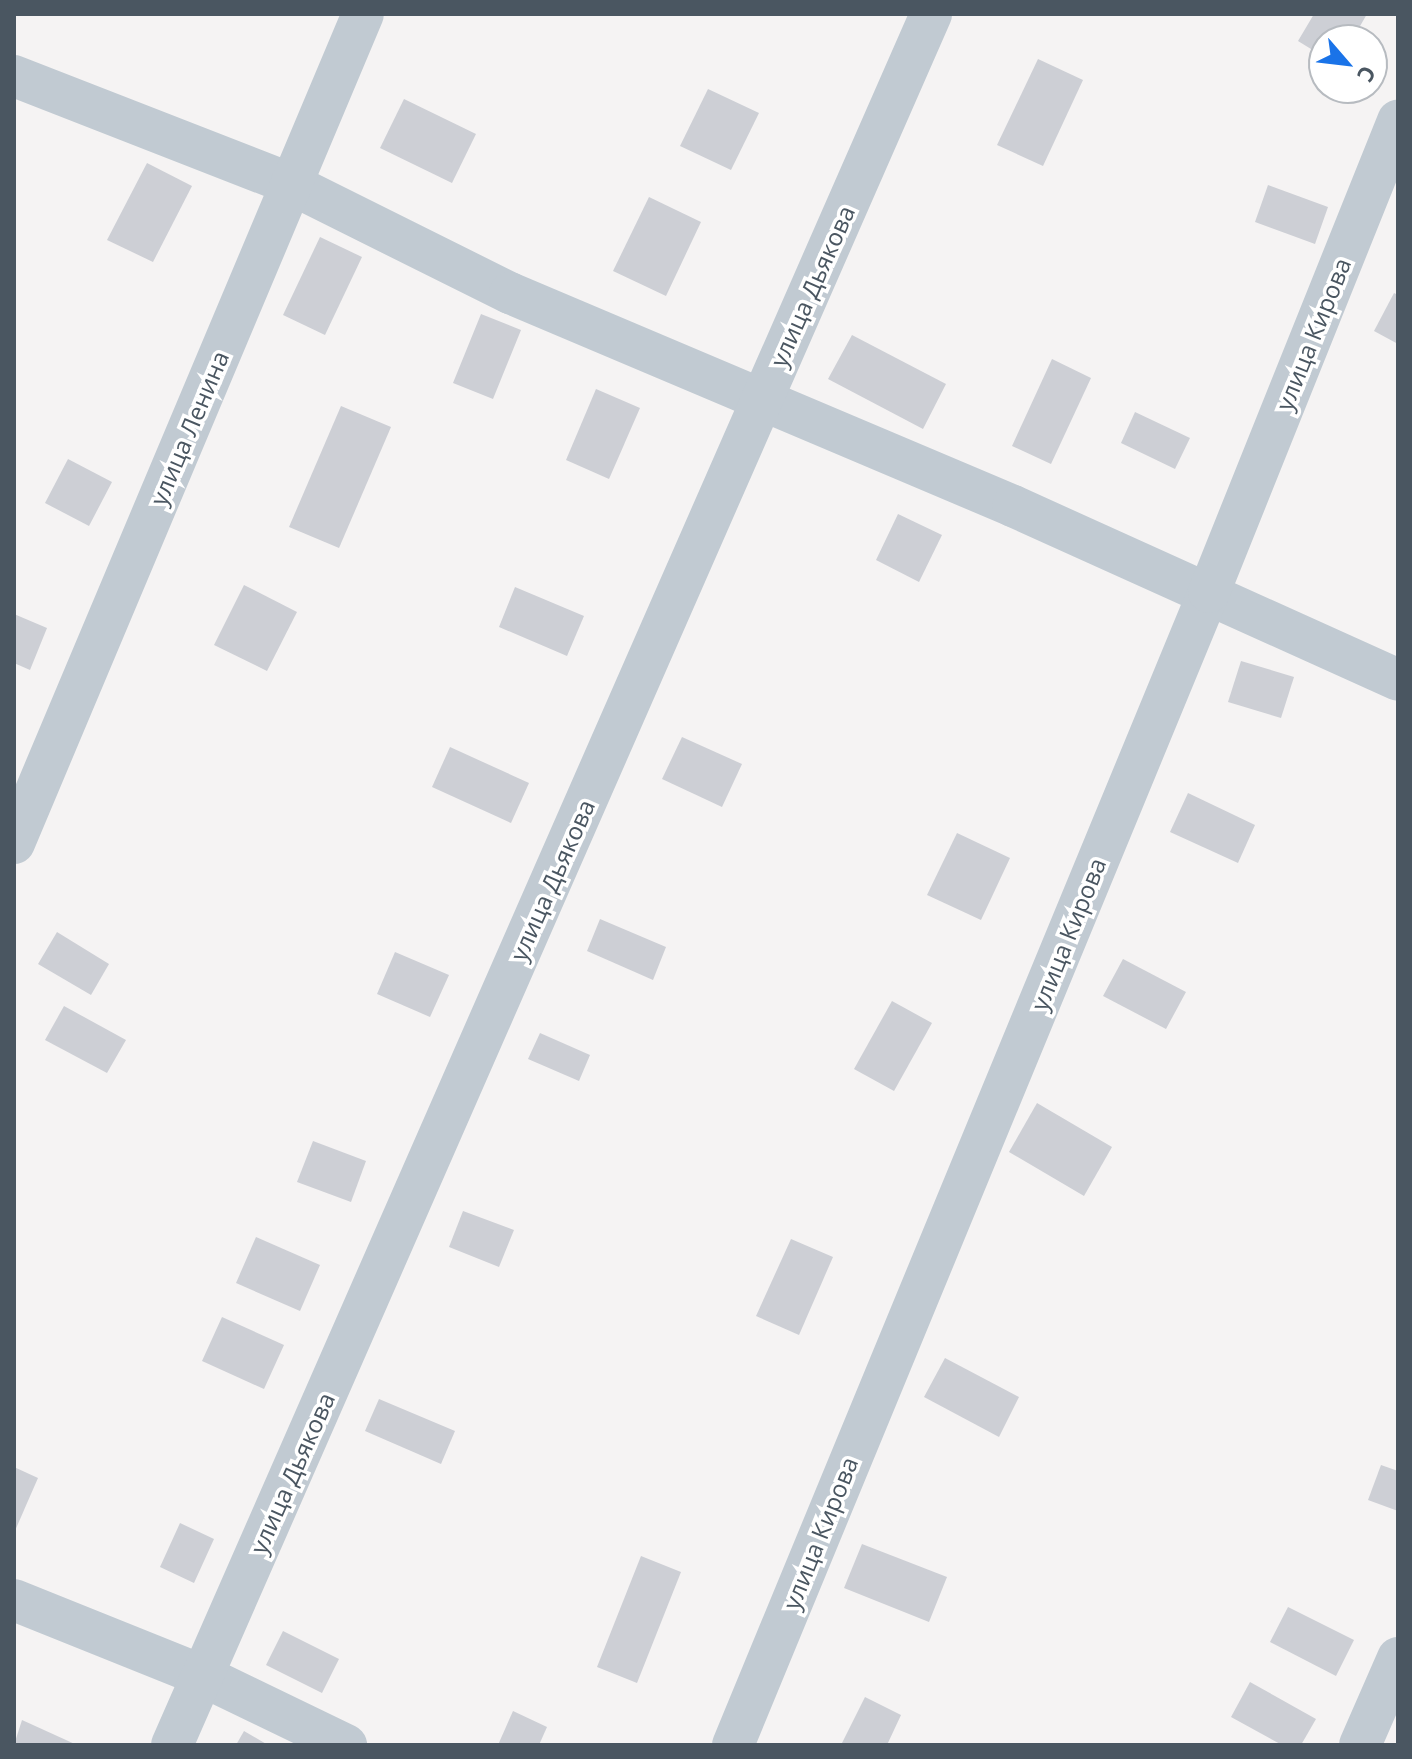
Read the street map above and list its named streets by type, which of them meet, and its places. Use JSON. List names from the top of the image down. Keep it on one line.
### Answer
{"streets":{"street":["улица Дьякова","улица Кирова","улица Ленина"]},"north":"bottom right"}
